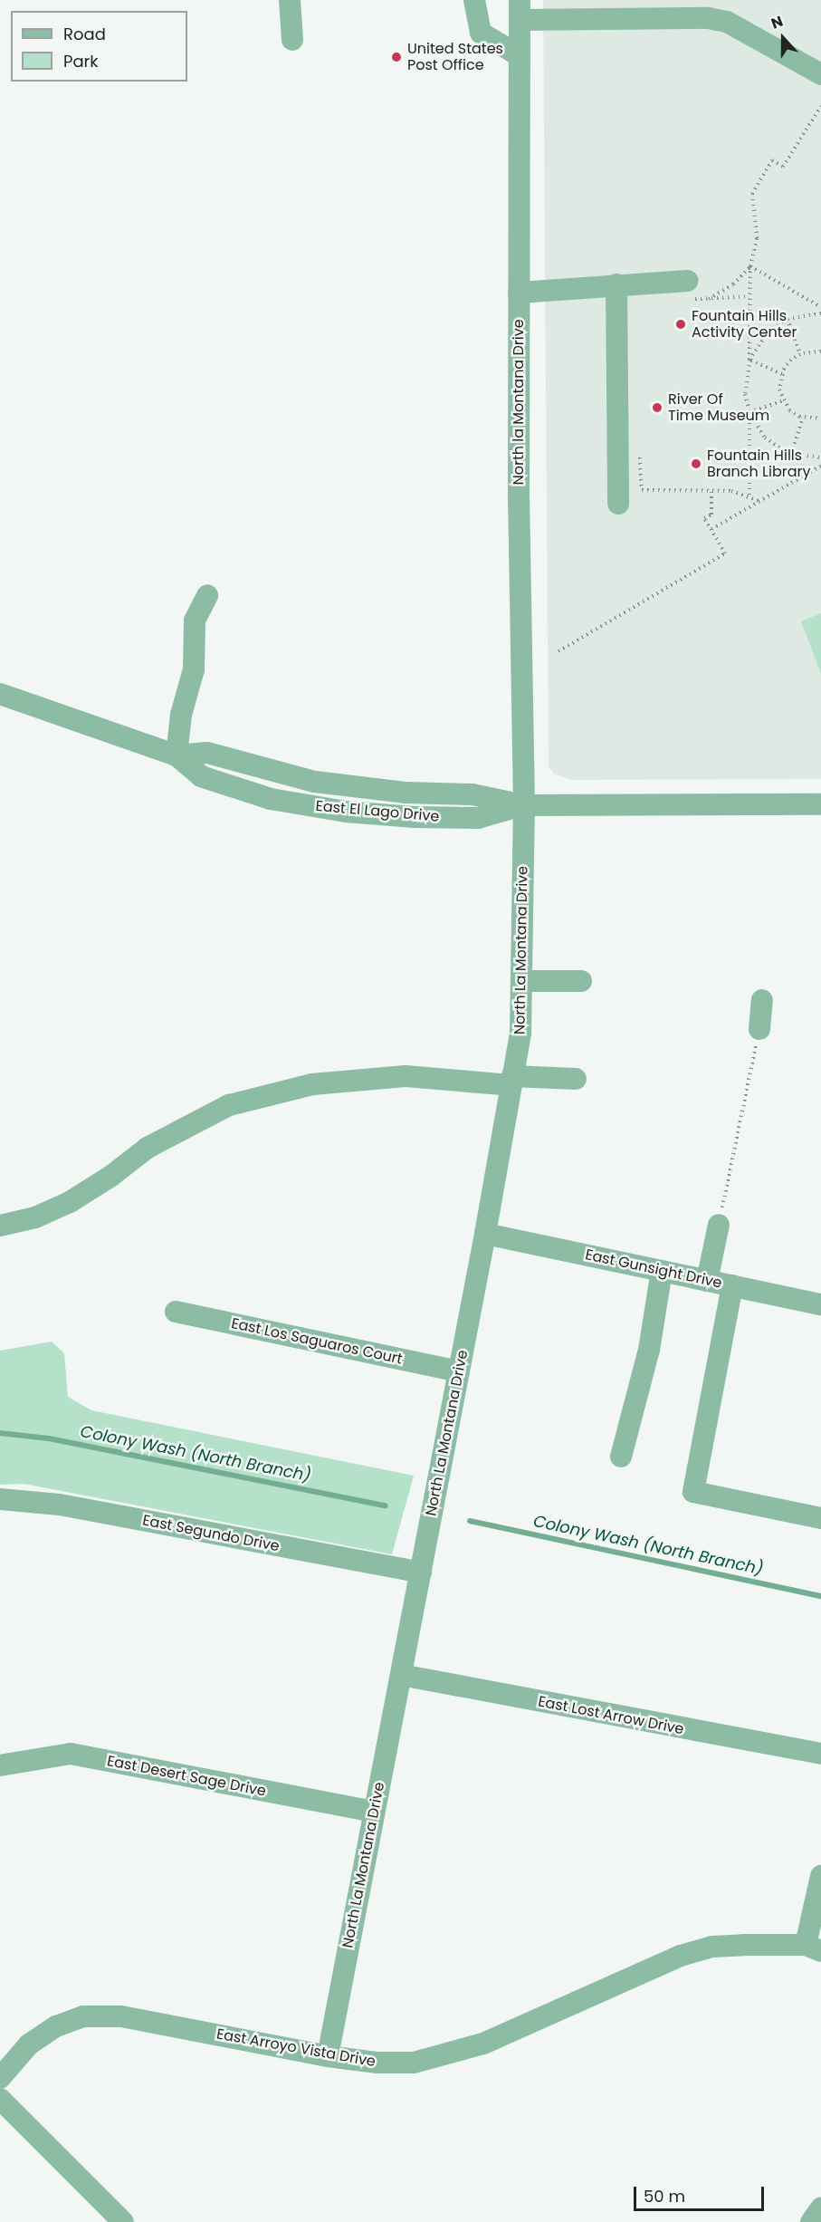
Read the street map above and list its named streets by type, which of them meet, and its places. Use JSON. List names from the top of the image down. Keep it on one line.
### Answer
{"streets":{"street":["North la Montana Drive","East El Lago Drive","North La Montana Drive","East Gunsight Drive","East Los Saguaros Court","East Segundo Drive","East Lost Arrow Drive","East Desert Sage Drive","East Arroyo Vista Drive"]},"crossings":[["North la Montana Drive","East El Lago Drive"],["North la Montana Drive","North La Montana Drive"],["East El Lago Drive","North La Montana Drive"],["North La Montana Drive","East Gunsight Drive"],["North La Montana Drive","East Los Saguaros Court"],["North La Montana Drive","East Segundo Drive"],["North La Montana Drive","East Lost Arrow Drive"],["North La Montana Drive","East Desert Sage Drive"],["North La Montana Drive","East Arroyo Vista Drive"]],"water":["Colony Wash (North Branch)"],"places":["United States Post Office","Fountain Hills Activity Center","River Of Time Museum","Fountain Hills Branch Library"],"legend":["Road","Park"],"scale_bar":"50 m","north":"top"}
